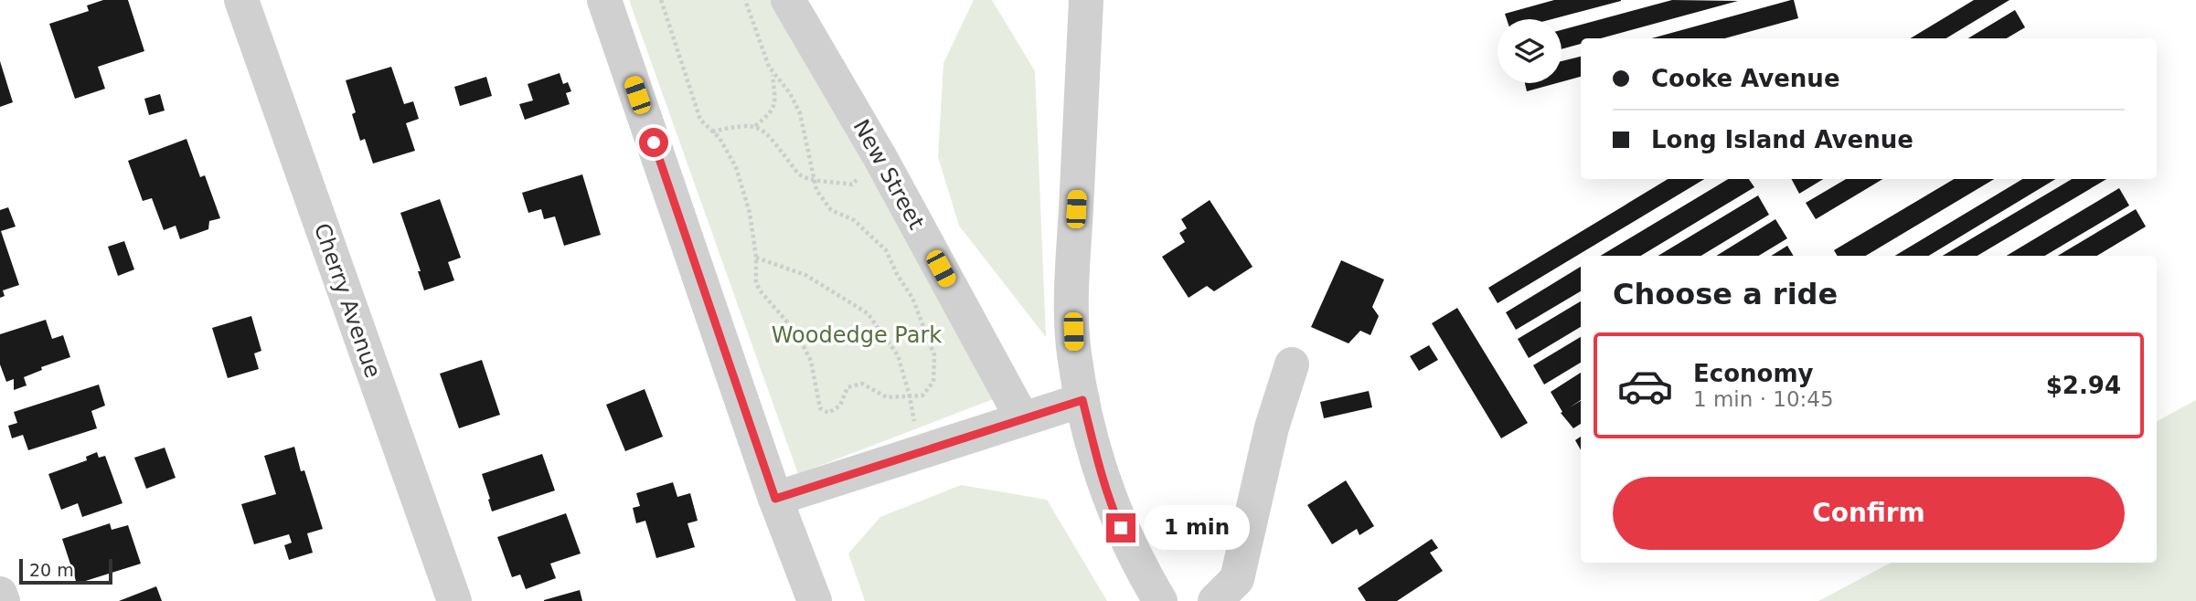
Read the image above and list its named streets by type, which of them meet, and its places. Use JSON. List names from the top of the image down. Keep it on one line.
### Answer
{"streets":{"street":["New Street","Cherry Avenue"]},"parks":["Woodedge Park"],"scale_bar":"20 m","page":{"banner":["Cooke Avenue","Long Island Avenue"],"heading":"Choose a ride","list":[{"name":"Economy","note":"1 min · 10:45","value":"$2.94"}],"buttons":"Confirm","bubble":"1 min","scale":"20 m"}}
